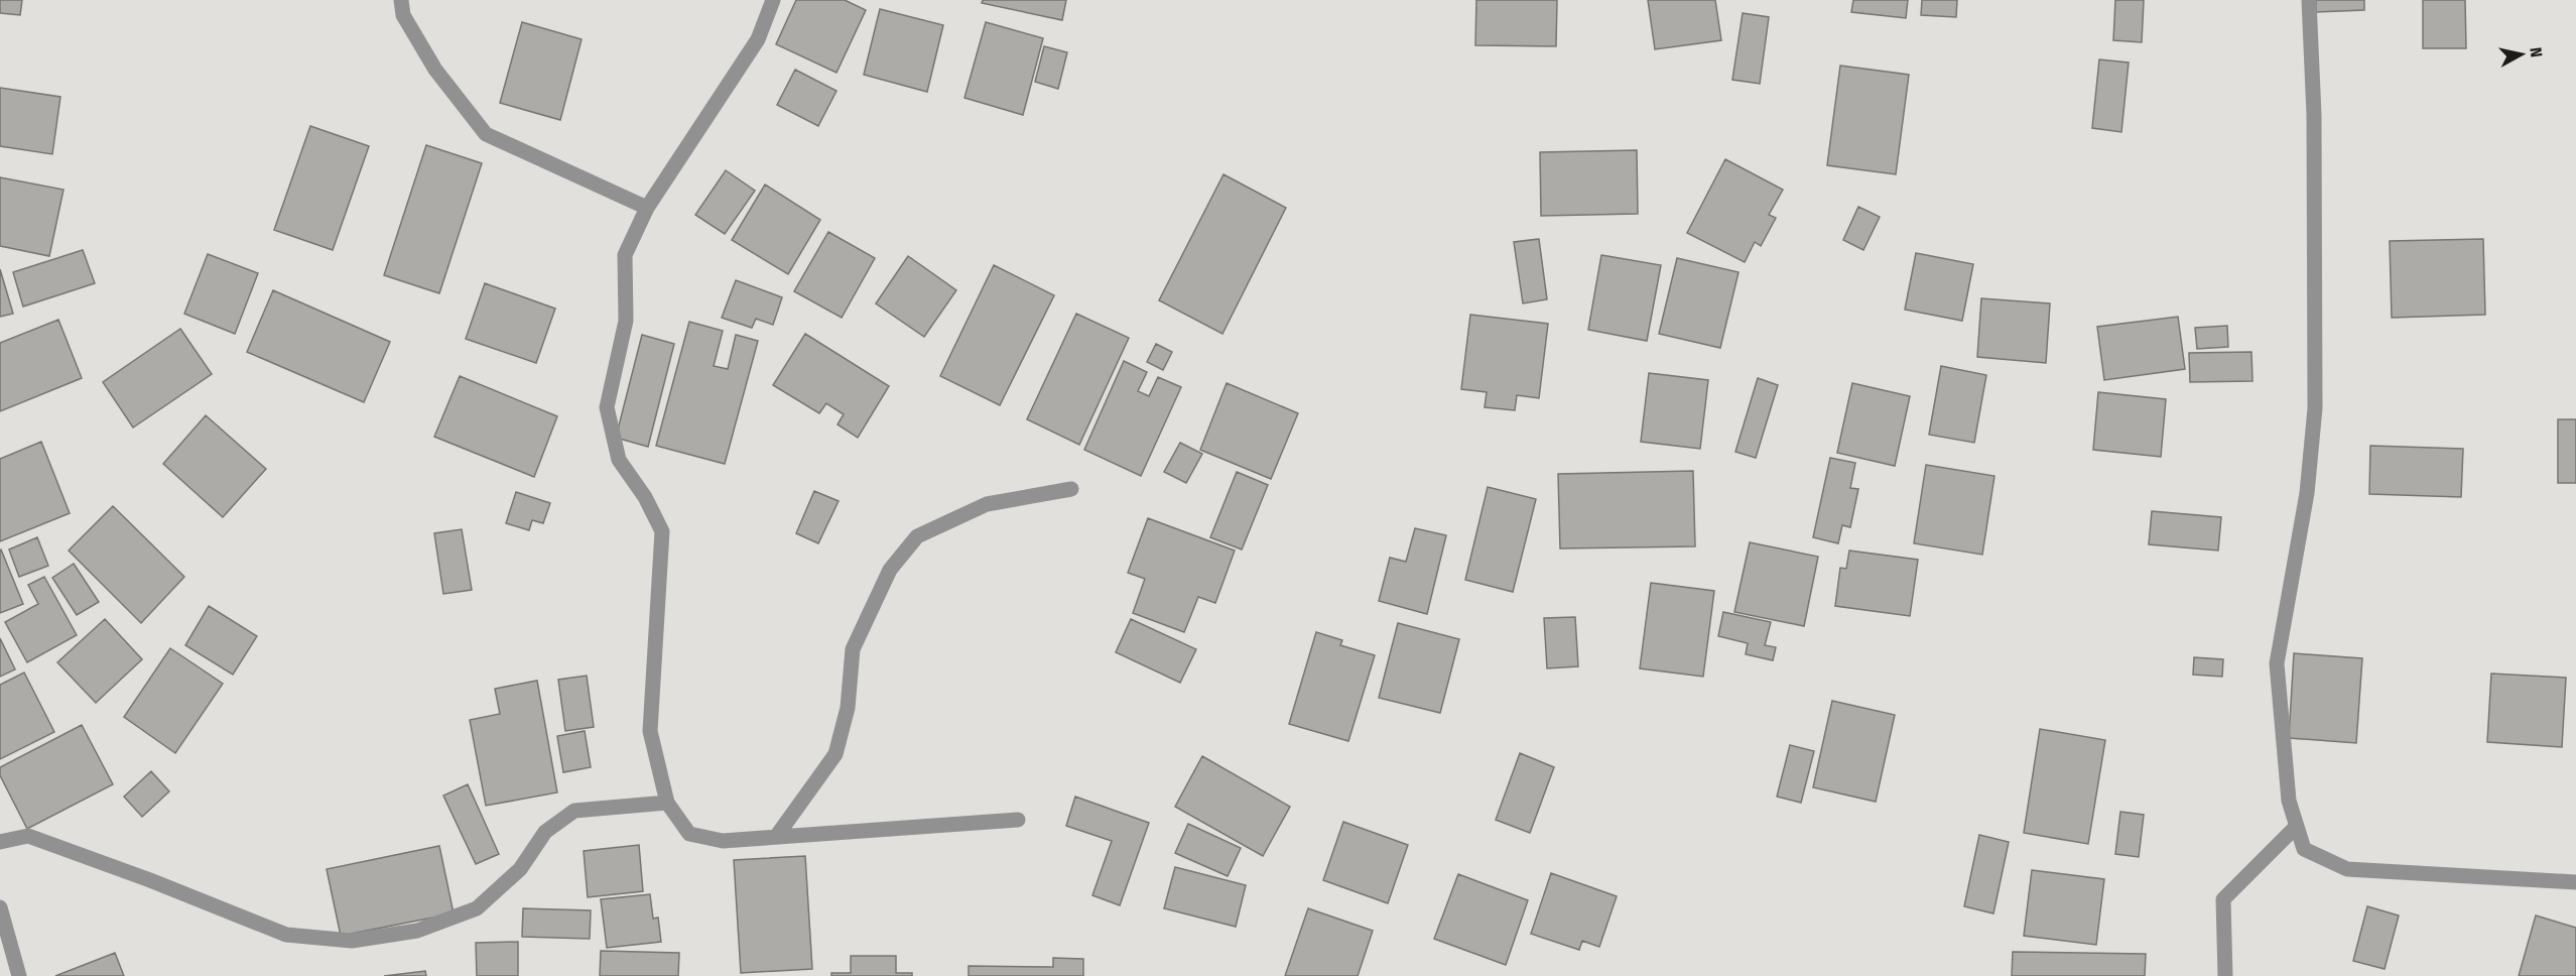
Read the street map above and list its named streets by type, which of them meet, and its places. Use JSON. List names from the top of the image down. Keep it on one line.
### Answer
{"north":"right"}
